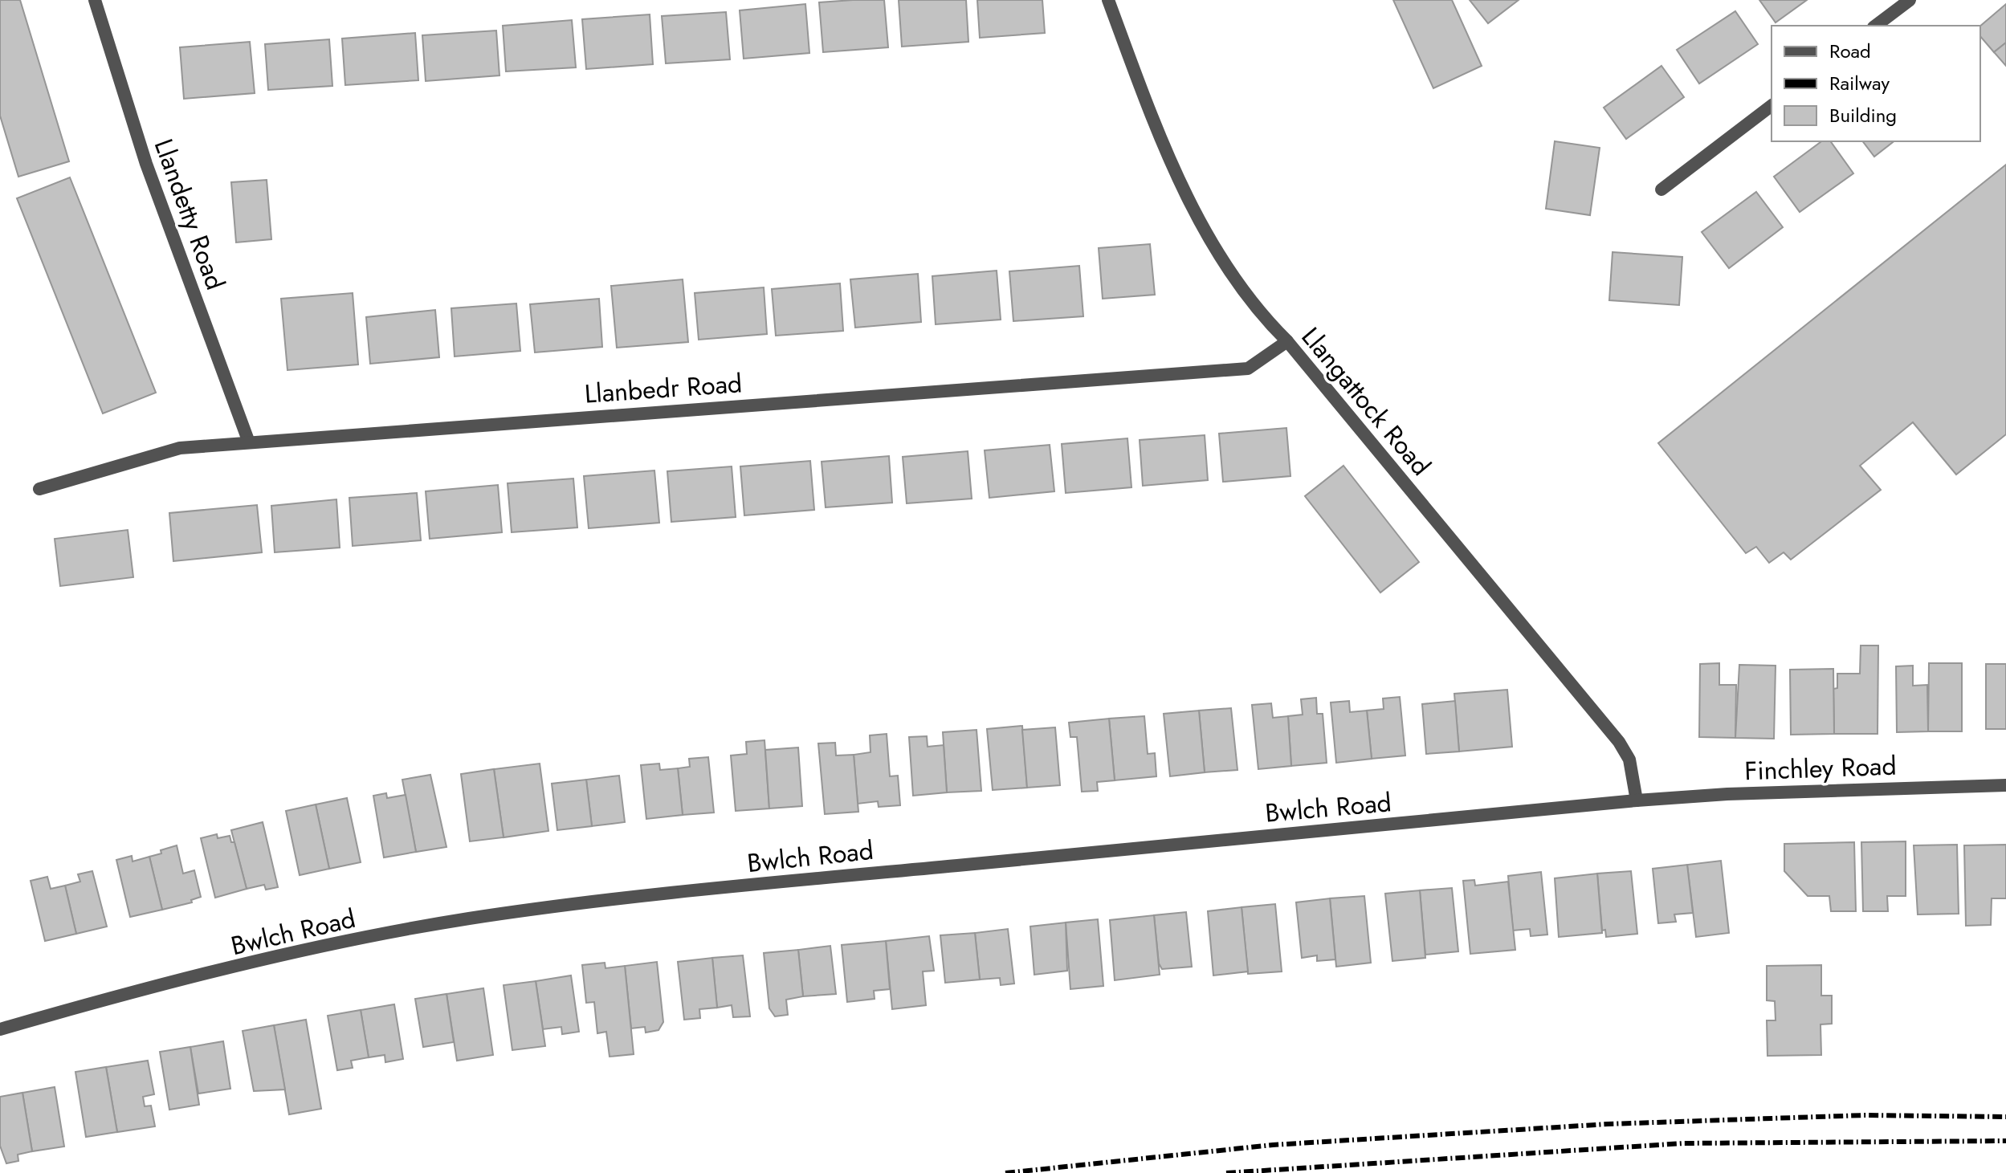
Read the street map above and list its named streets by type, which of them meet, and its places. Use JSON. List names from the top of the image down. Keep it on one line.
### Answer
{"streets":{"street":["Llandetty Road","Llanbedr Road","Llangattock Road","Finchley Road","Bwlch Road"]},"crossings":[["Llandetty Road","Llanbedr Road"],["Llanbedr Road","Llangattock Road"],["Llangattock Road","Finchley Road"],["Llangattock Road","Bwlch Road"],["Finchley Road","Bwlch Road"]],"legend":["Road","Railway","Building"]}
